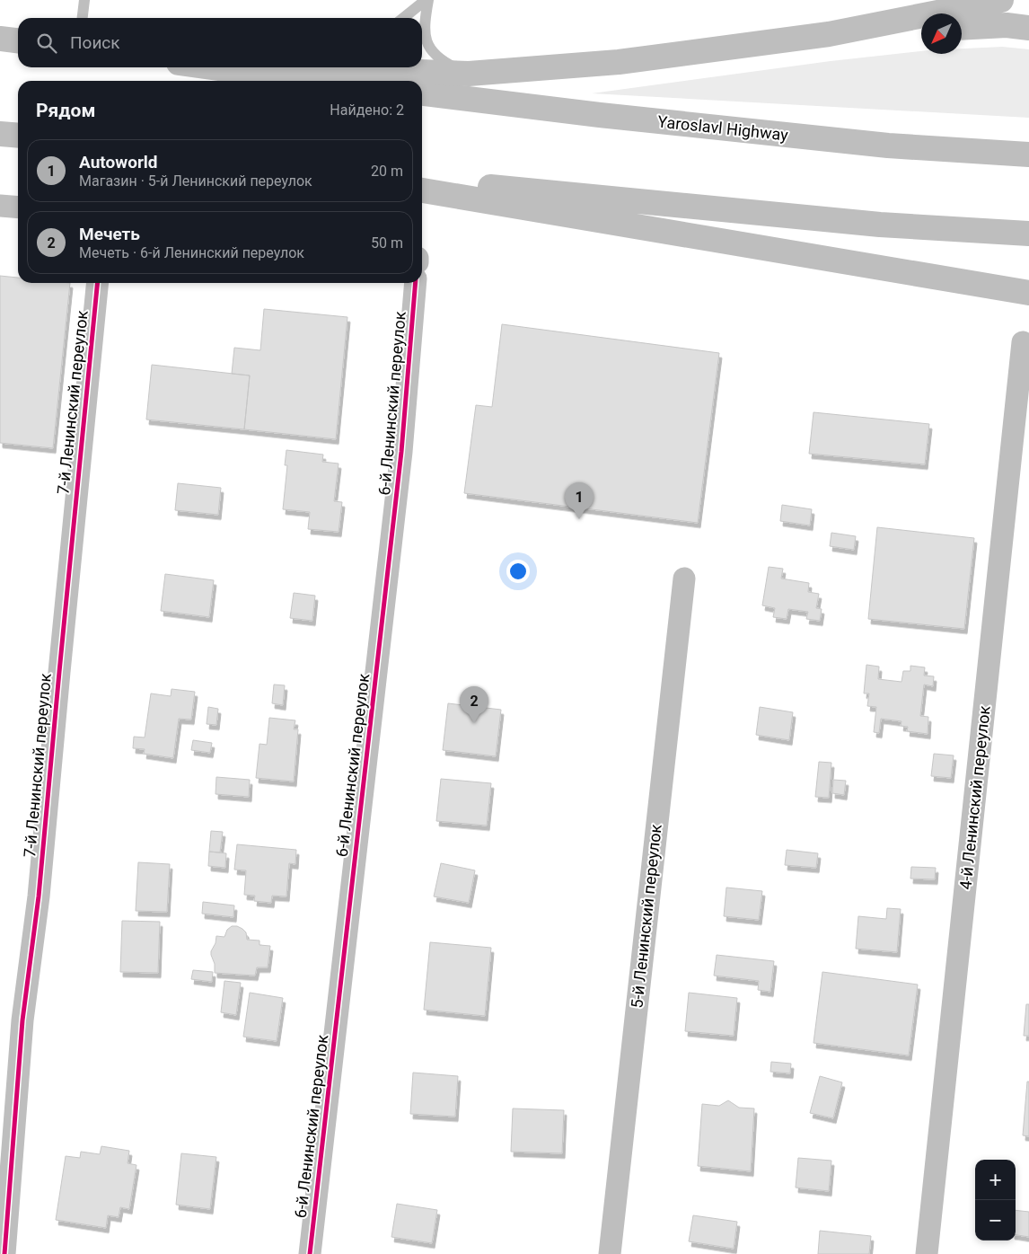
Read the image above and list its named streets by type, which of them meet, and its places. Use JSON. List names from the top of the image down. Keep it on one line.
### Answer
{"streets":{"main road":["Yaroslavl Highway"],"street":["7-й Ленинский переулок","6-й Ленинский переулок","4-й Ленинский переулок","5-й Ленинский переулок"]},"north":"bottom left","page":{"search":"Поиск","heading":["Рядом","Найдено: 2"],"list":[{"mark":"1","name":"Autoworld","note":"Магазин · 5-й Ленинский переулок","value":"20 m"},{"mark":"2","name":"Мечеть","note":"Мечеть · 6-й Ленинский переулок","value":"50 m"}],"pins":["1","2"],"map_buttons":["+","−"]}}
